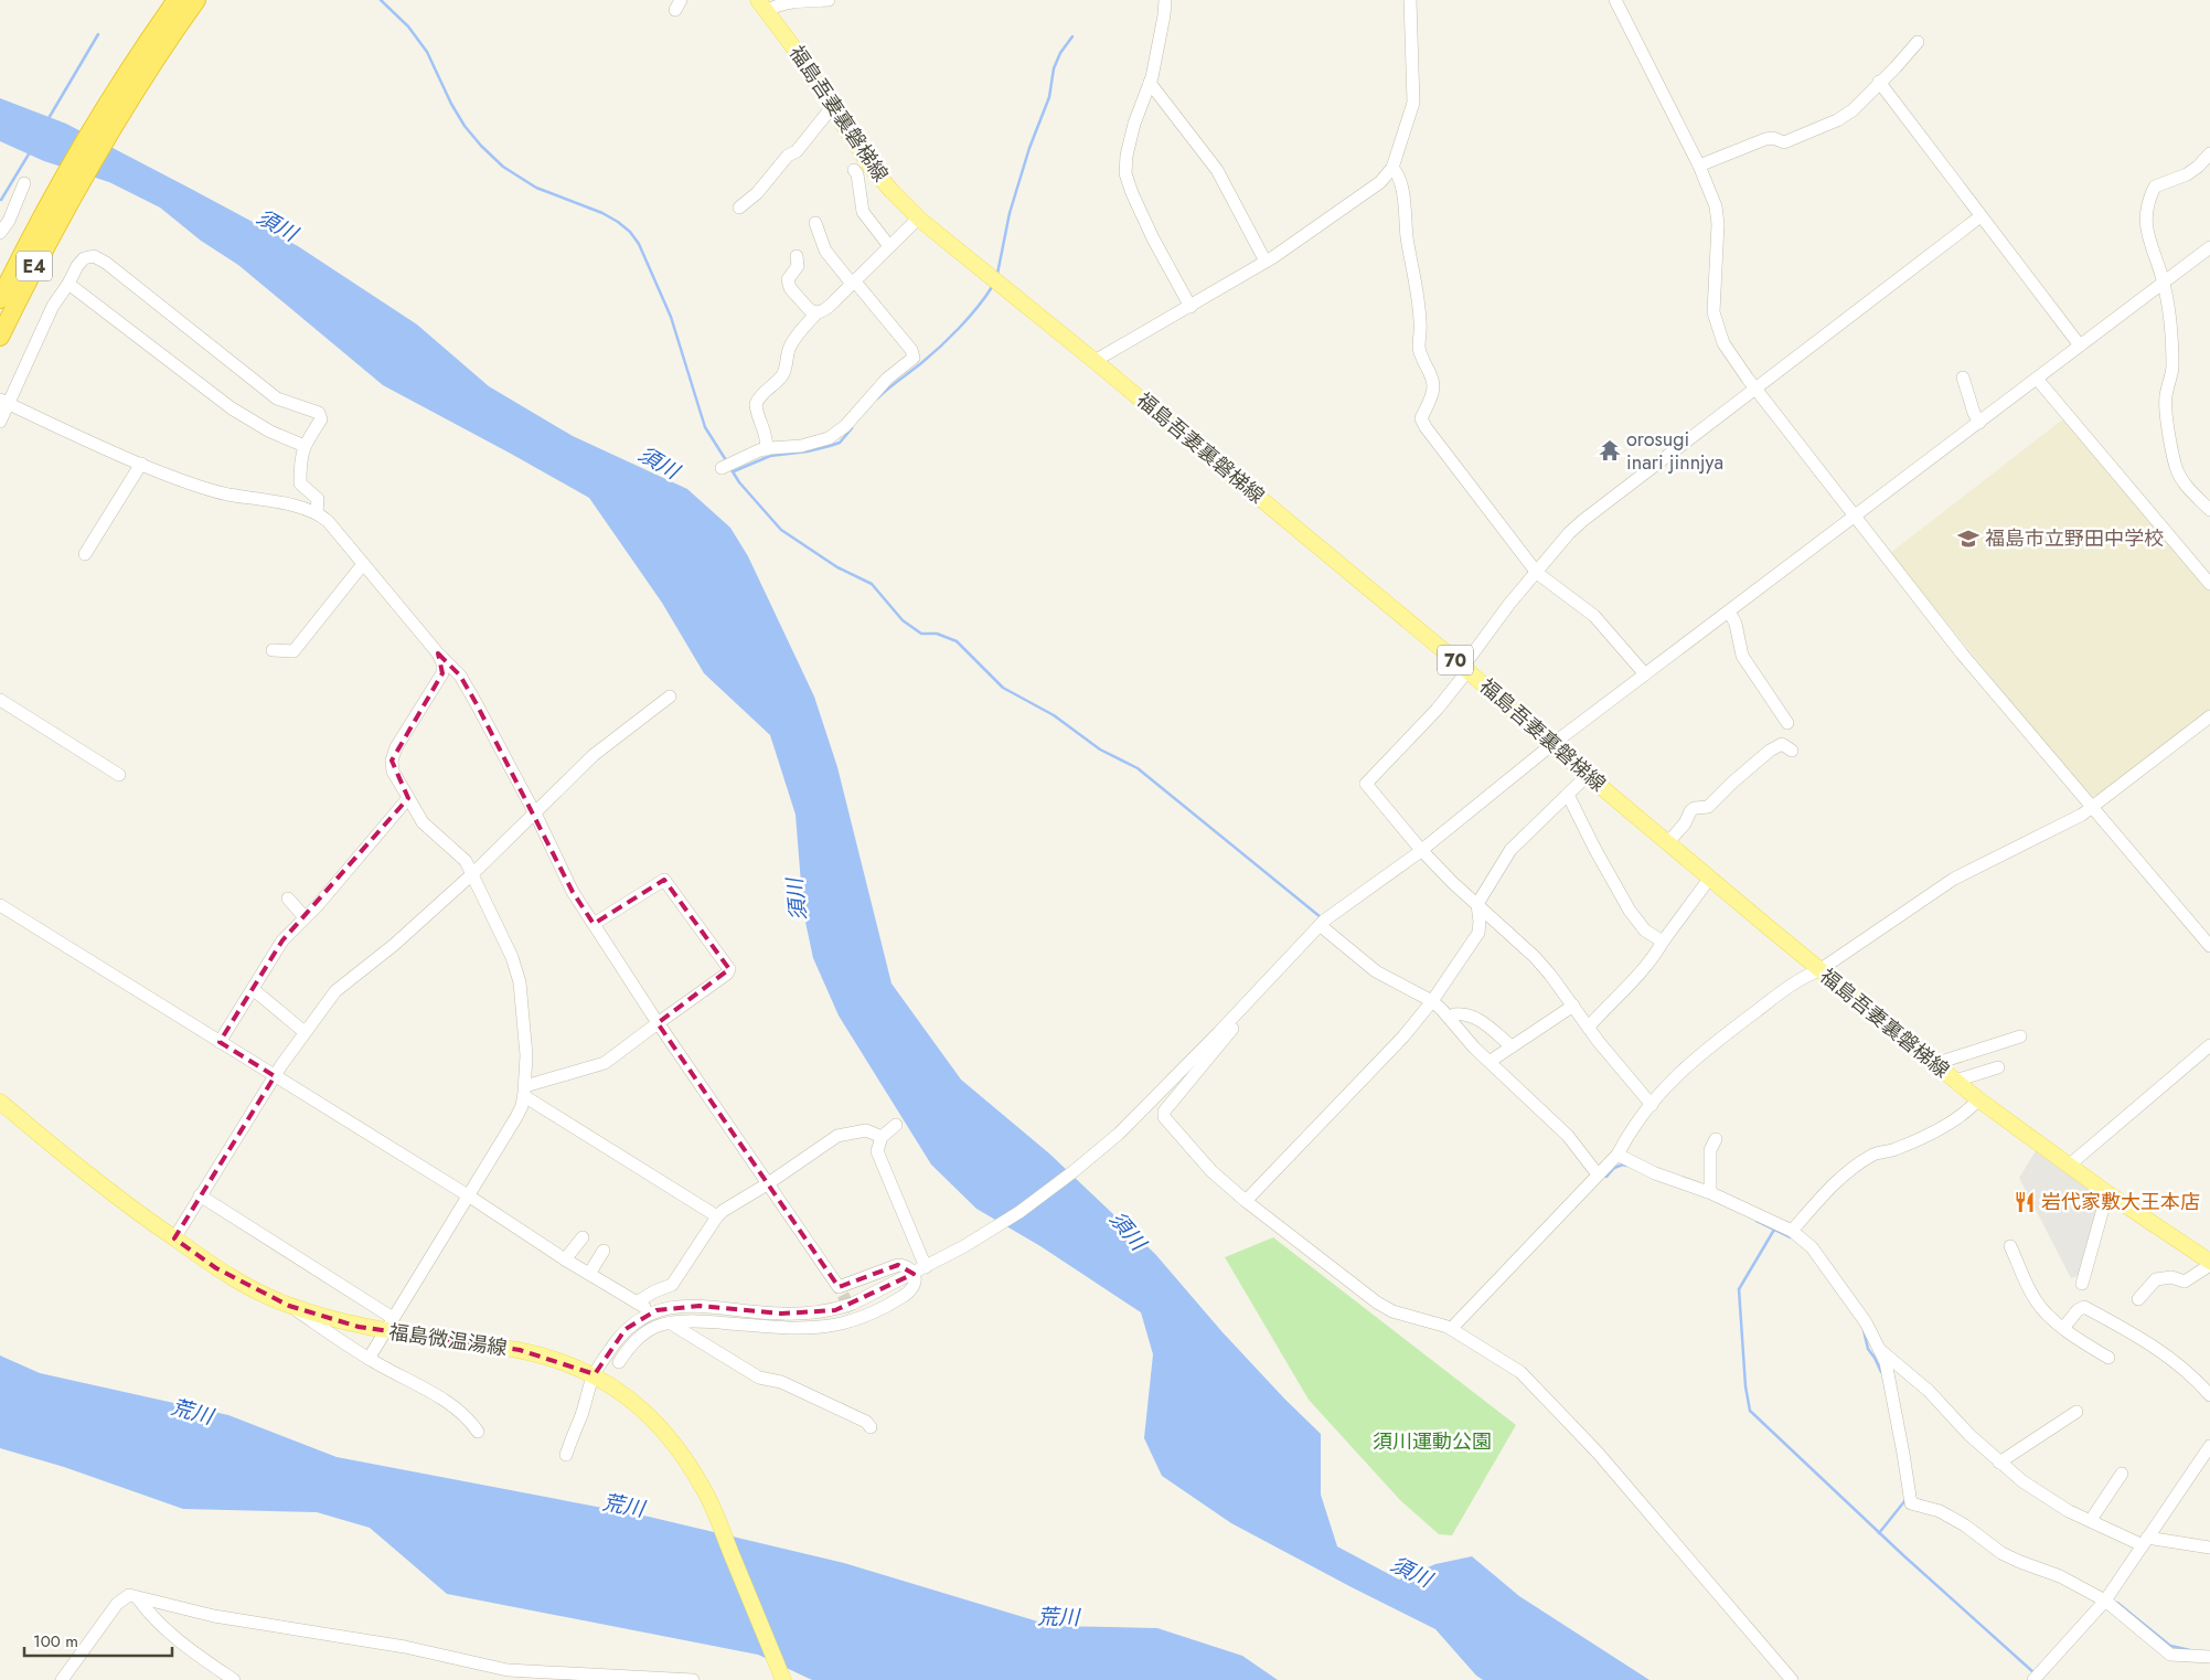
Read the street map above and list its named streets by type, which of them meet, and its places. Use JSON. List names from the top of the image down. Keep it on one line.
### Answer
{"streets":{"highway":["E4"],"main road":["福島吾妻裏磐梯線","70","福島微温湯線"]},"water":["須川","荒川"],"parks":["須川運動公園"],"places":{"temple":["orosugi inari jinnjya"],"school or university":["福島市立野田中学校"],"restaurant":["岩代家敷大王本店"]},"scale_bar":"100 m"}
